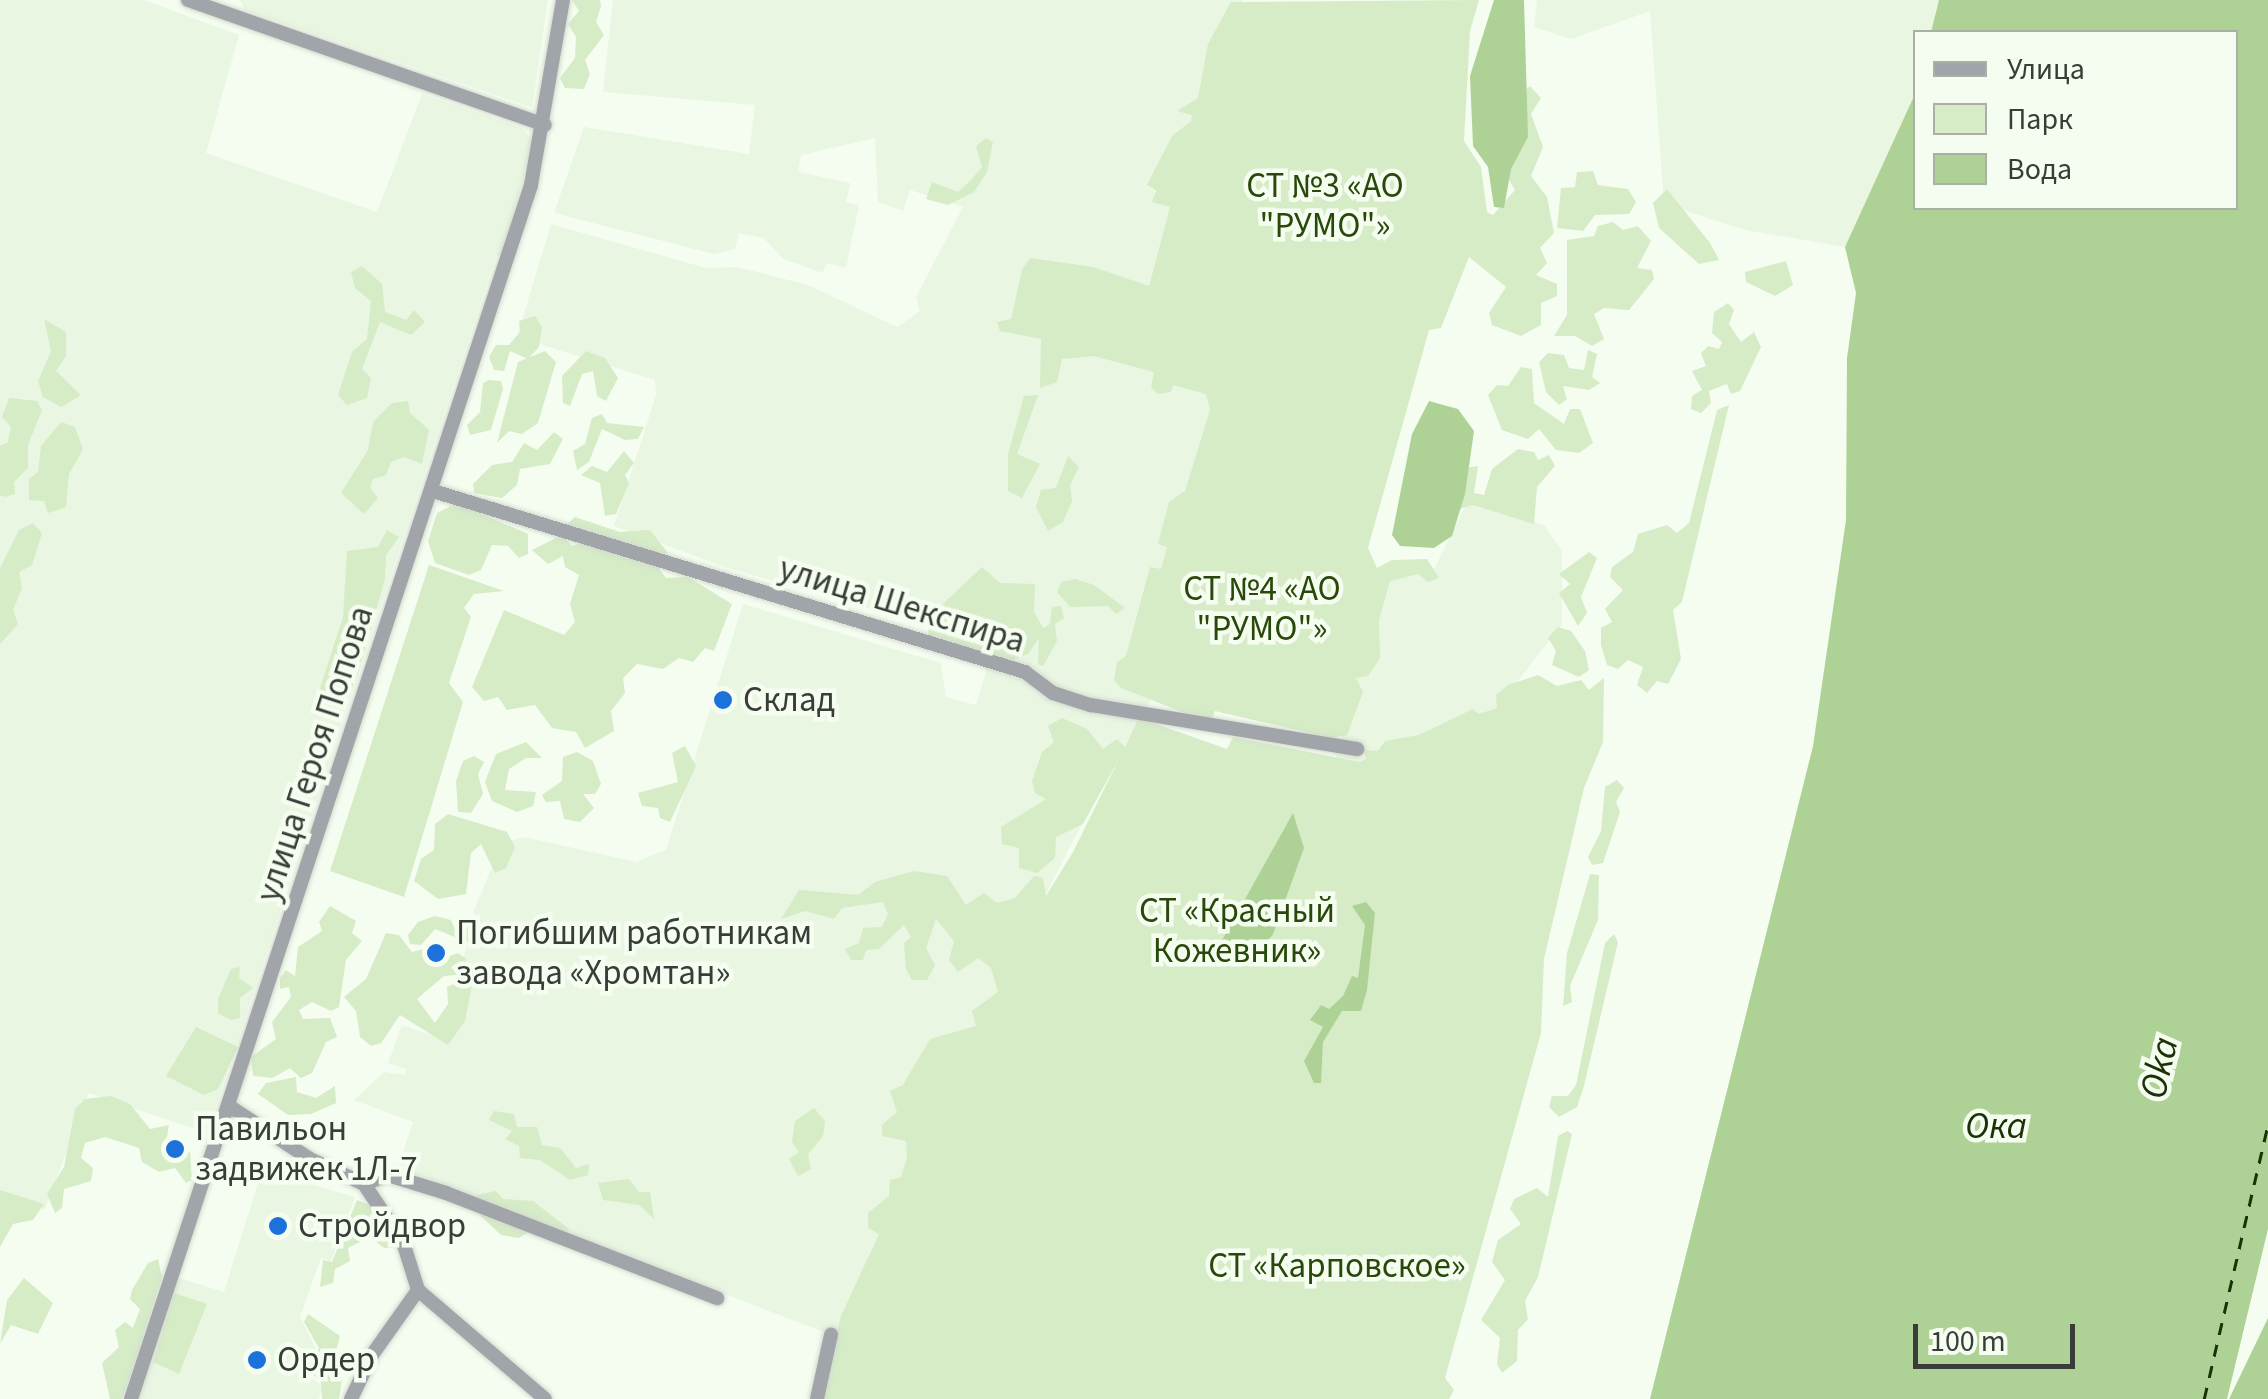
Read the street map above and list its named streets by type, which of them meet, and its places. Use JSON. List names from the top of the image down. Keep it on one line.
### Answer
{"streets":{"street":["улица Шекспира","улица Героя Попова"]},"crossings":[["улица Шекспира","улица Героя Попова"]],"water":["Oka","Ока"],"parks":["СТ №3 «АО \"РУМО\"»","СТ №4 «АО \"РУМО\"»","СТ «Красный Кожевник»","СТ «Карповское»"],"places":["Склад","Погибшим работникам завода «Хромтан»","Павильон задвижек 1Л-7","Стройдвор","Ордер"],"legend":["Улица","Парк","Вода"],"scale_bar":"100 m"}
